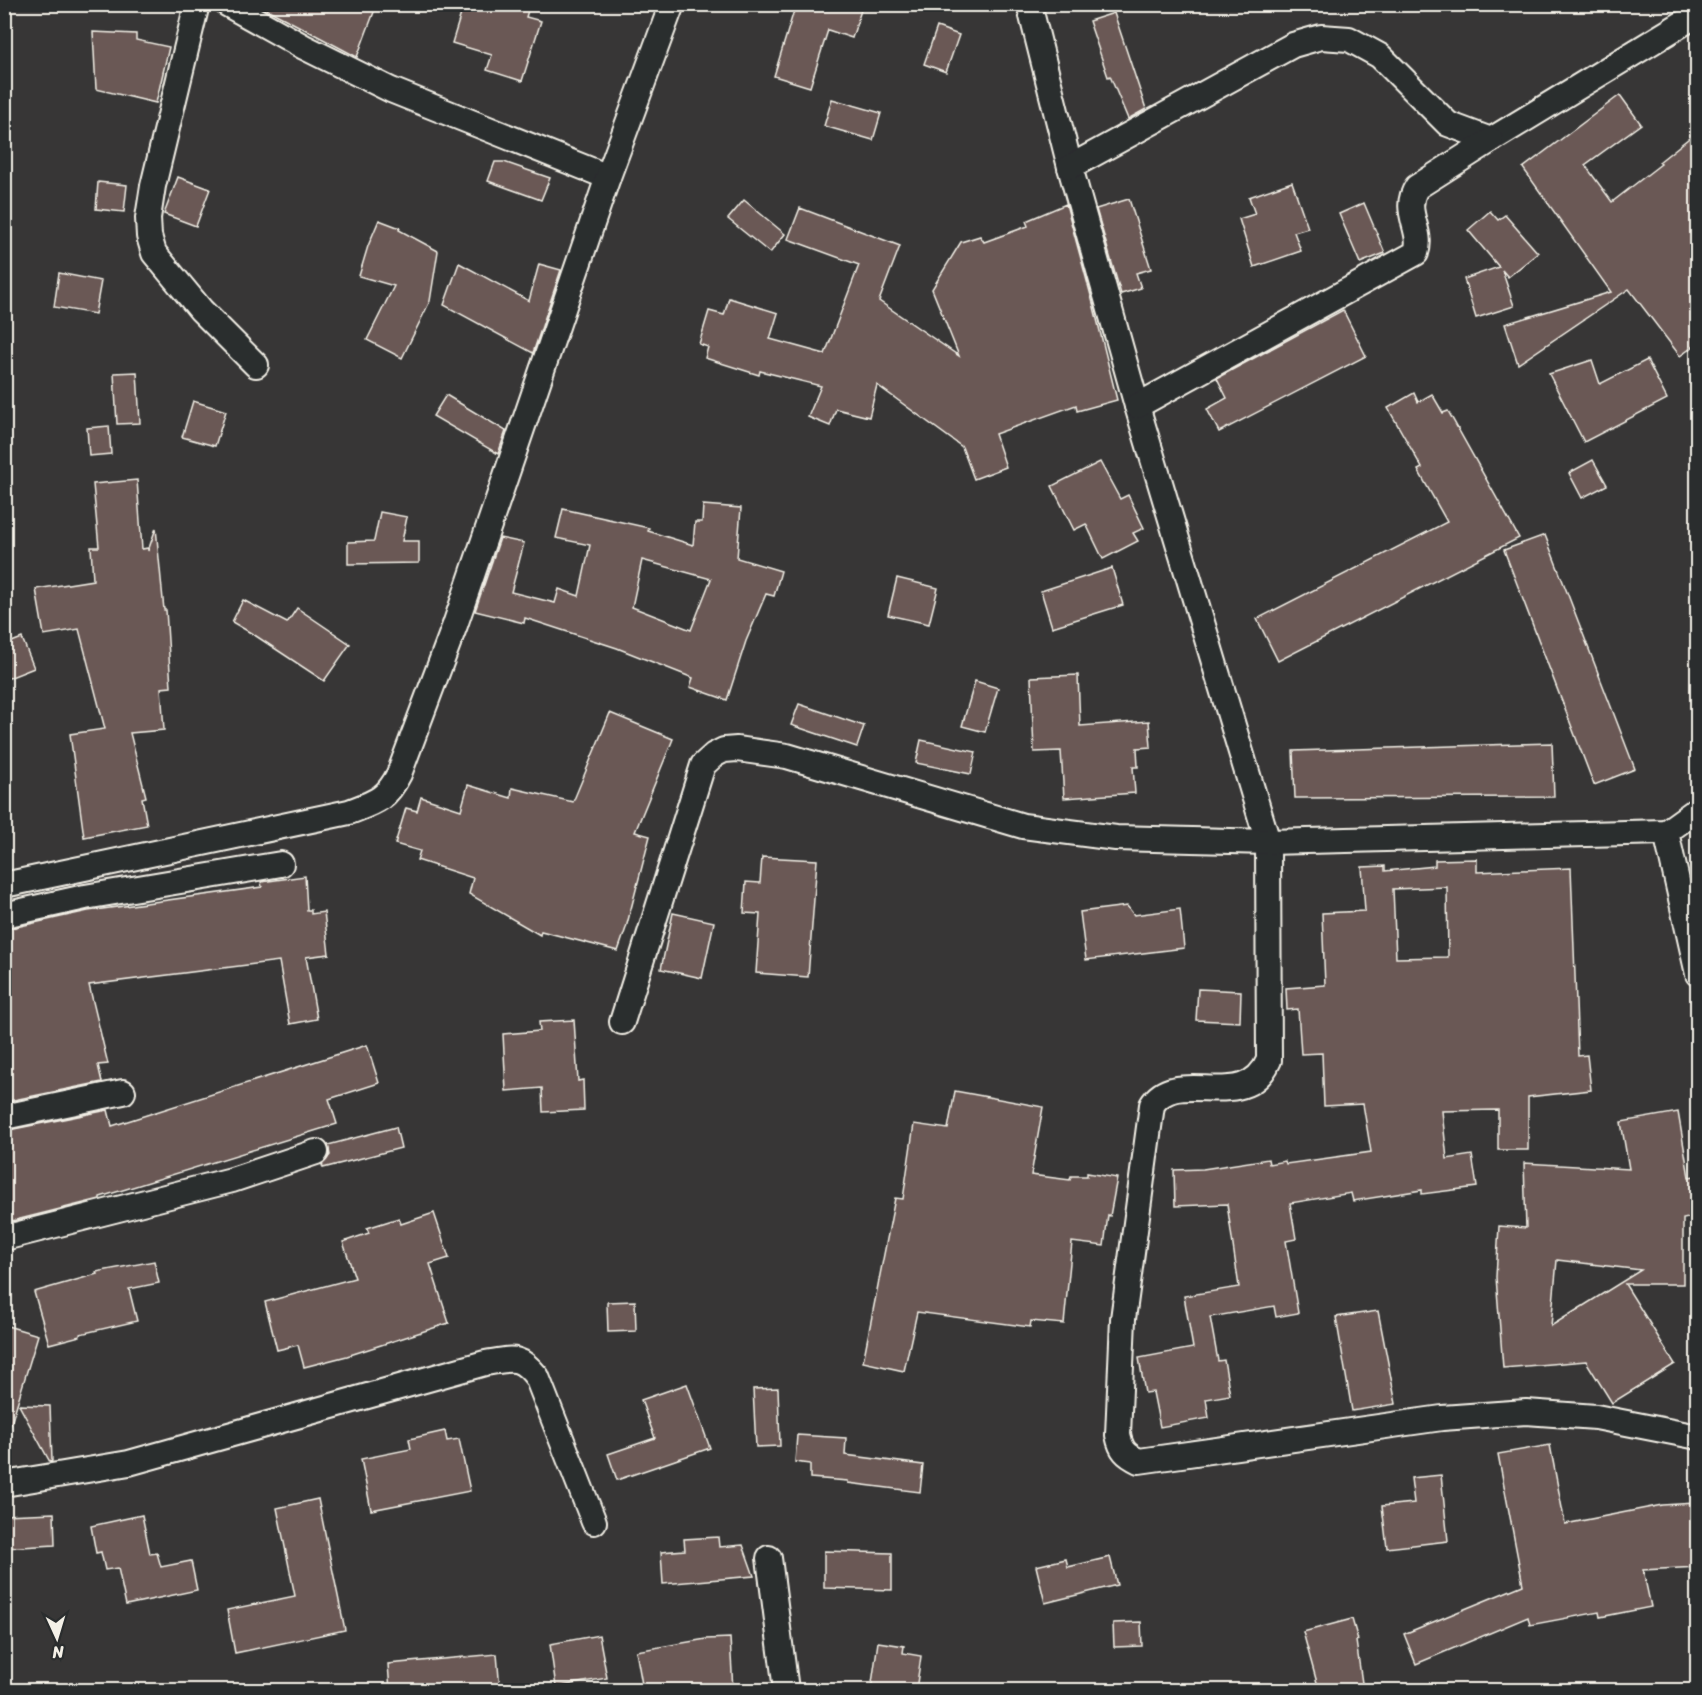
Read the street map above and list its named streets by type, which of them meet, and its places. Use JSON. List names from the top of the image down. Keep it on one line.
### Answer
{"north":"bottom"}
